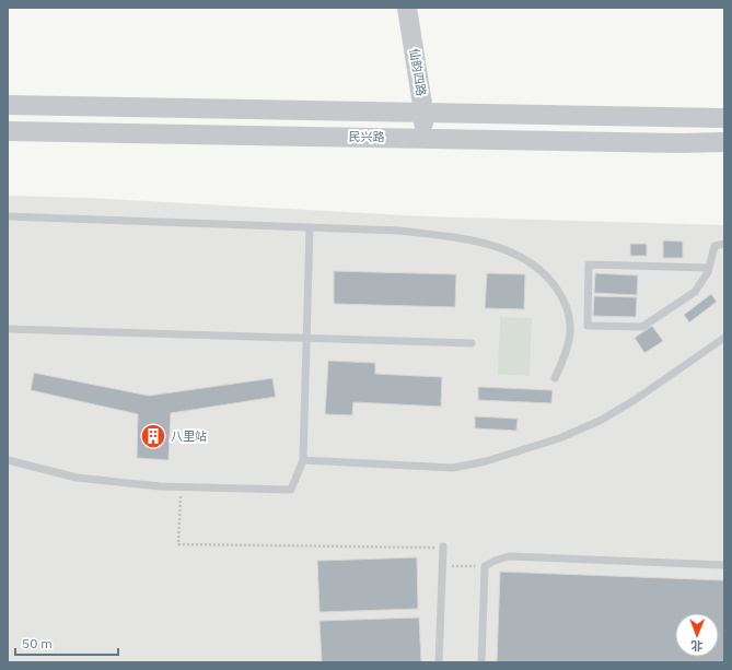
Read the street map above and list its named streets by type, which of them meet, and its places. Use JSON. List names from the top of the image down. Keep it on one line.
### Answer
{"streets":{"street":["仙韵四路","民兴路"]},"crossings":[["仙韵四路","民兴路"]],"places":{"building":["八里站"]},"scale_bar":"50 m","north":"bottom"}
